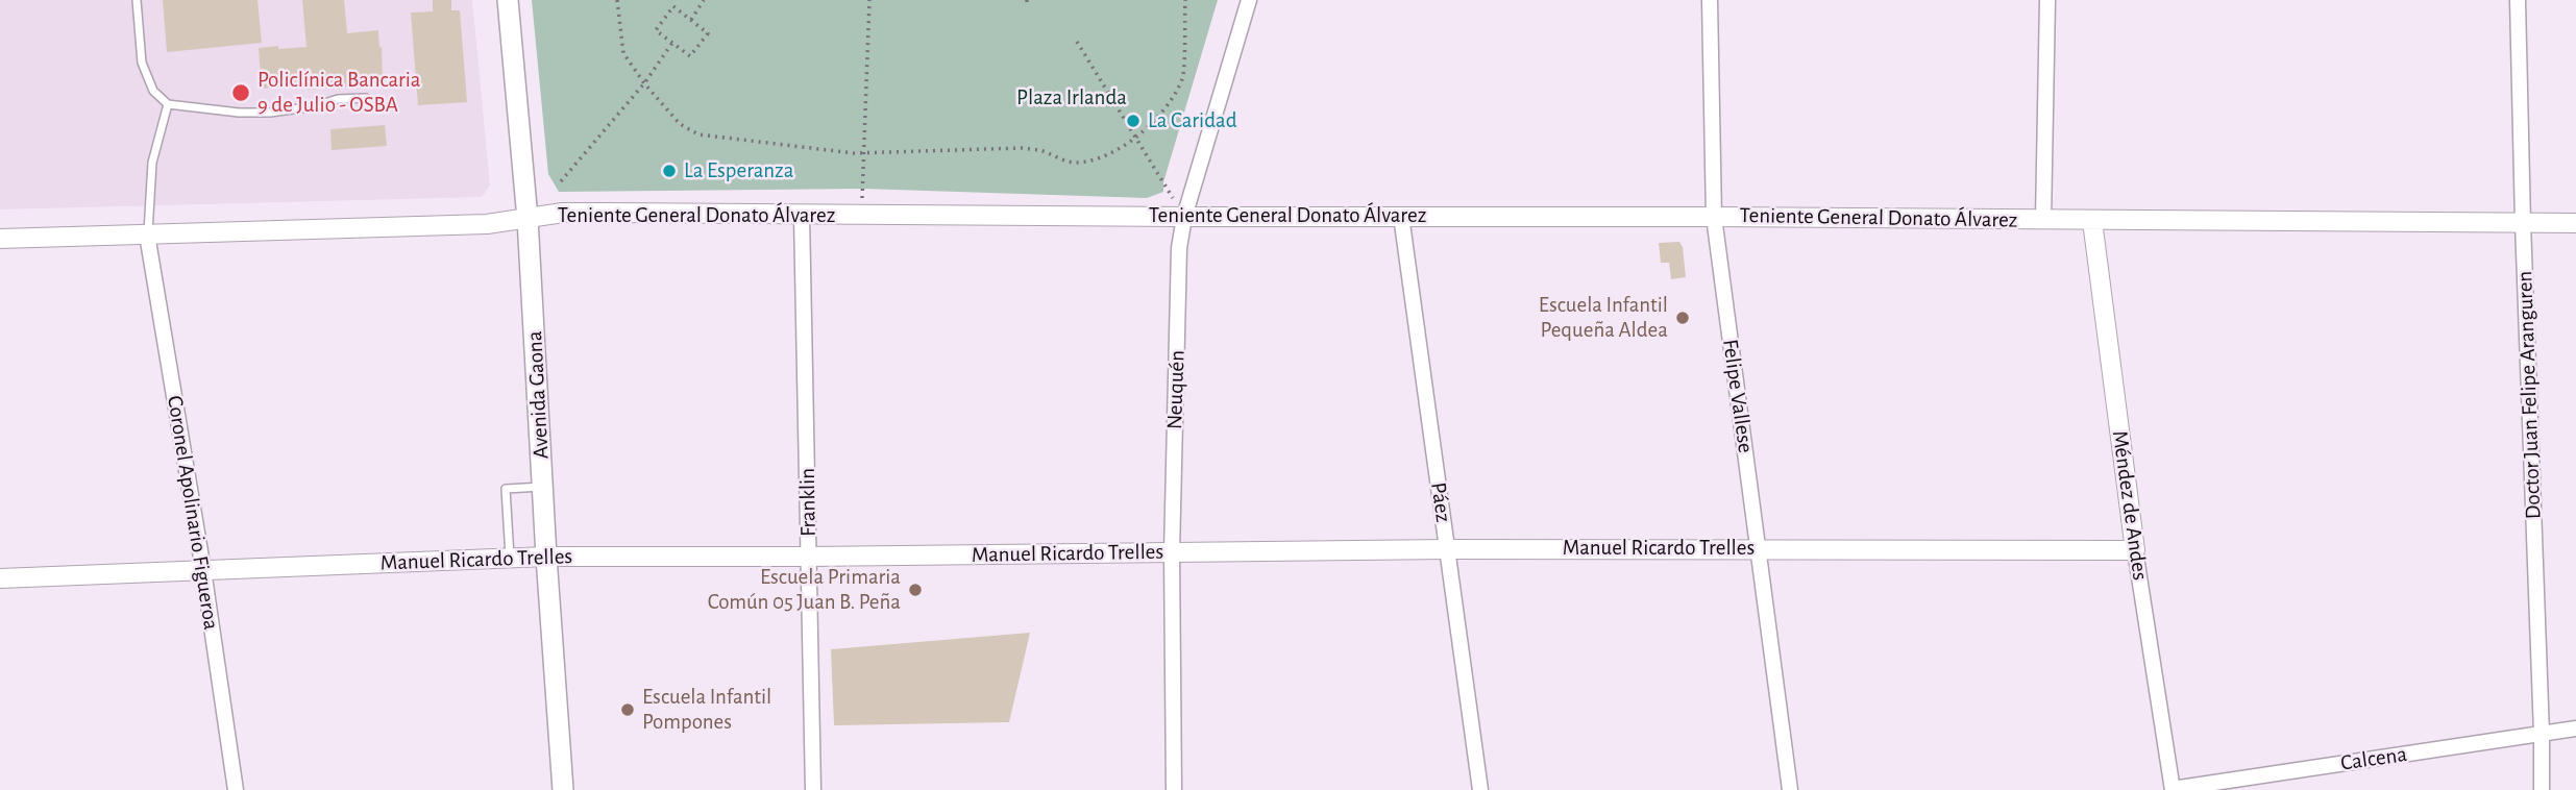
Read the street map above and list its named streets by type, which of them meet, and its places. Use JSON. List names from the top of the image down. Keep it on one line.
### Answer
{"streets":{"main road":["Avenida Gaona"],"street":["Teniente General Donato Álvarez","Neuquén","Doctor Juan Felipe Aranguren","Felipe Vallese","Franklin","Páez","Méndez de Andes","Coronel Apolinario Figueroa","Manuel Ricardo Trelles","Calcena"]},"crossings":[["Teniente General Donato Álvarez","Neuquén"],["Teniente General Donato Álvarez","Avenida Gaona"],["Teniente General Donato Álvarez","Doctor Juan Felipe Aranguren"],["Teniente General Donato Álvarez","Felipe Vallese"],["Teniente General Donato Álvarez","Franklin"],["Teniente General Donato Álvarez","Páez"],["Teniente General Donato Álvarez","Méndez de Andes"],["Teniente General Donato Álvarez","Coronel Apolinario Figueroa"],["Neuquén","Manuel Ricardo Trelles"],["Avenida Gaona","Manuel Ricardo Trelles"],["Doctor Juan Felipe Aranguren","Calcena"],["Felipe Vallese","Manuel Ricardo Trelles"],["Franklin","Manuel Ricardo Trelles"],["Páez","Manuel Ricardo Trelles"],["Méndez de Andes","Manuel Ricardo Trelles"],["Méndez de Andes","Calcena"],["Coronel Apolinario Figueroa","Manuel Ricardo Trelles"]],"parks":["Plaza Irlanda"],"places":["Policlínica Bancaria 9 de Julio - OSBA","La Caridad","La Esperanza","Escuela Infantil Pequeña Aldea","Escuela Primaria Común 05 Juan B. Peña","Escuela Infantil Pompones"]}
